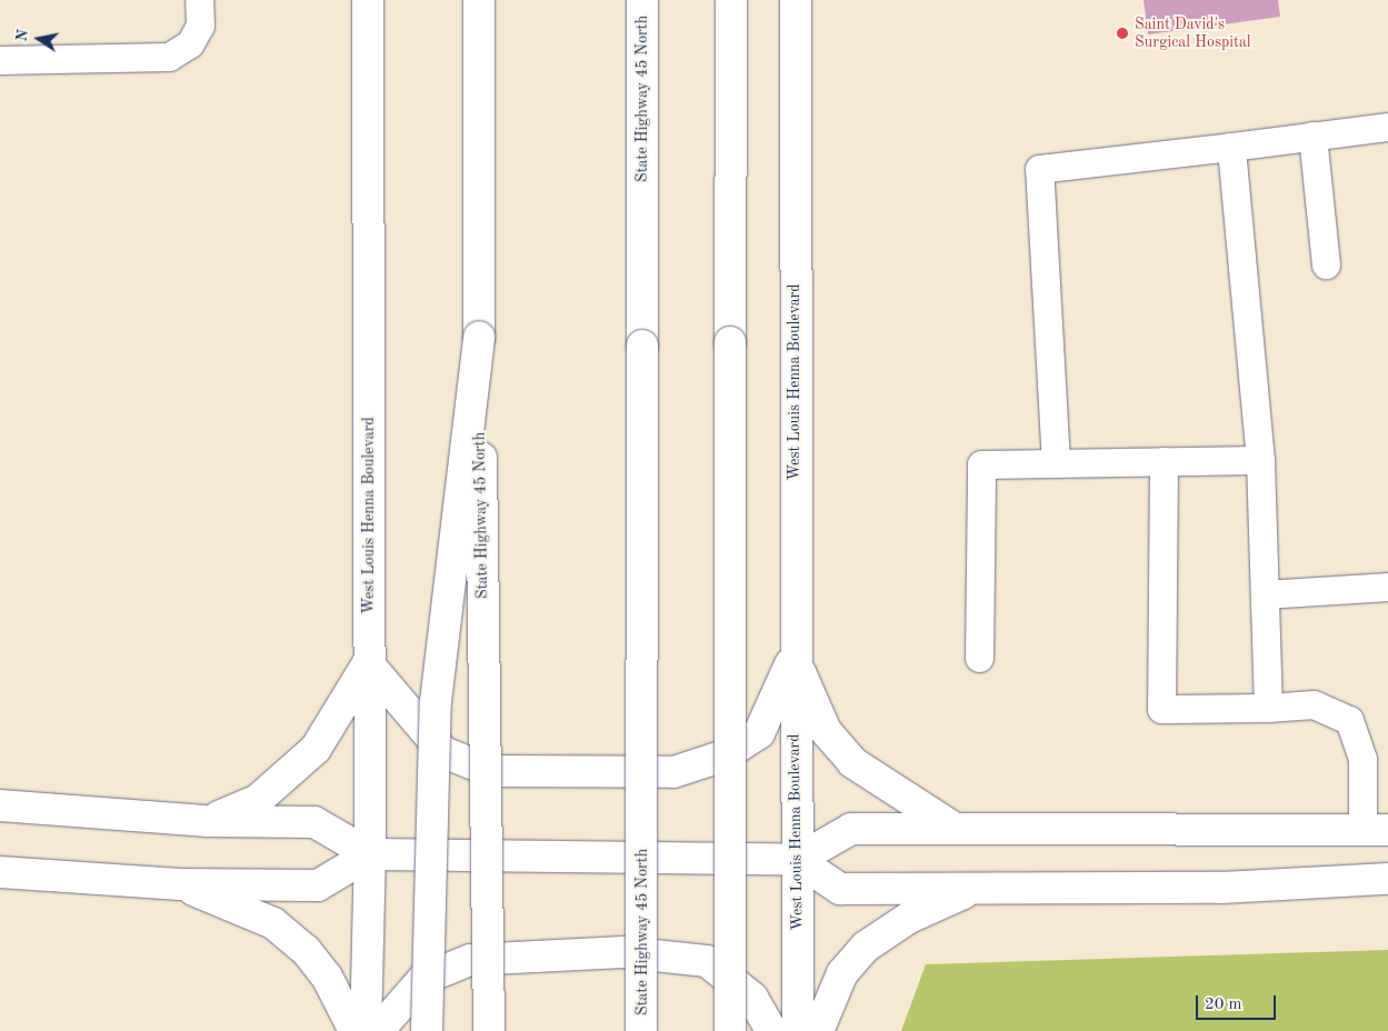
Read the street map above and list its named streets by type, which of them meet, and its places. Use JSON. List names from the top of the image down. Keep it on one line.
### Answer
{"streets":{"main road":["State Highway 45 North","West Louis Henna Boulevard"]},"places":["Saint David's Surgical Hospital"],"scale_bar":"20 m","north":"left"}
